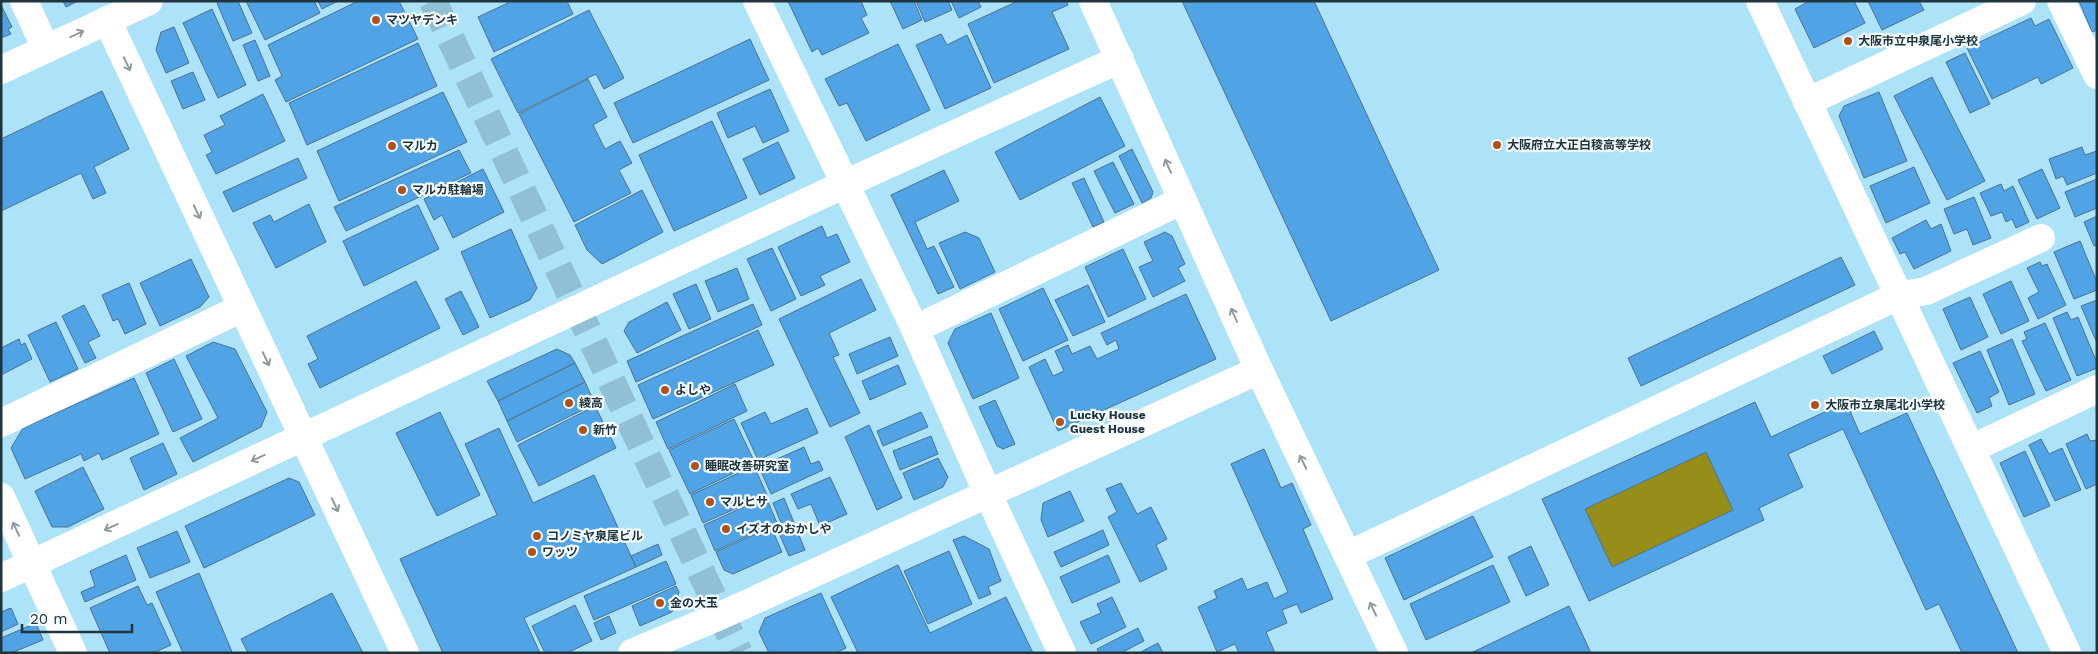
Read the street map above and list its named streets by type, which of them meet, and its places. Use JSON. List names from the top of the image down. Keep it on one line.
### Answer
{"places":["マツヤデンキ","大阪市立中泉尾小学校","大阪府立大正白稜高等学校","マルカ","マルカ駐輪場","よしや","綾高","大阪市立泉尾北小学校","Lucky House Guest House","新竹","睡眠改善研究室","マルヒサ","イズオのおかしや","コノミヤ泉尾ビル","ワッツ","金の大玉"],"scale_bar":"20 m"}
